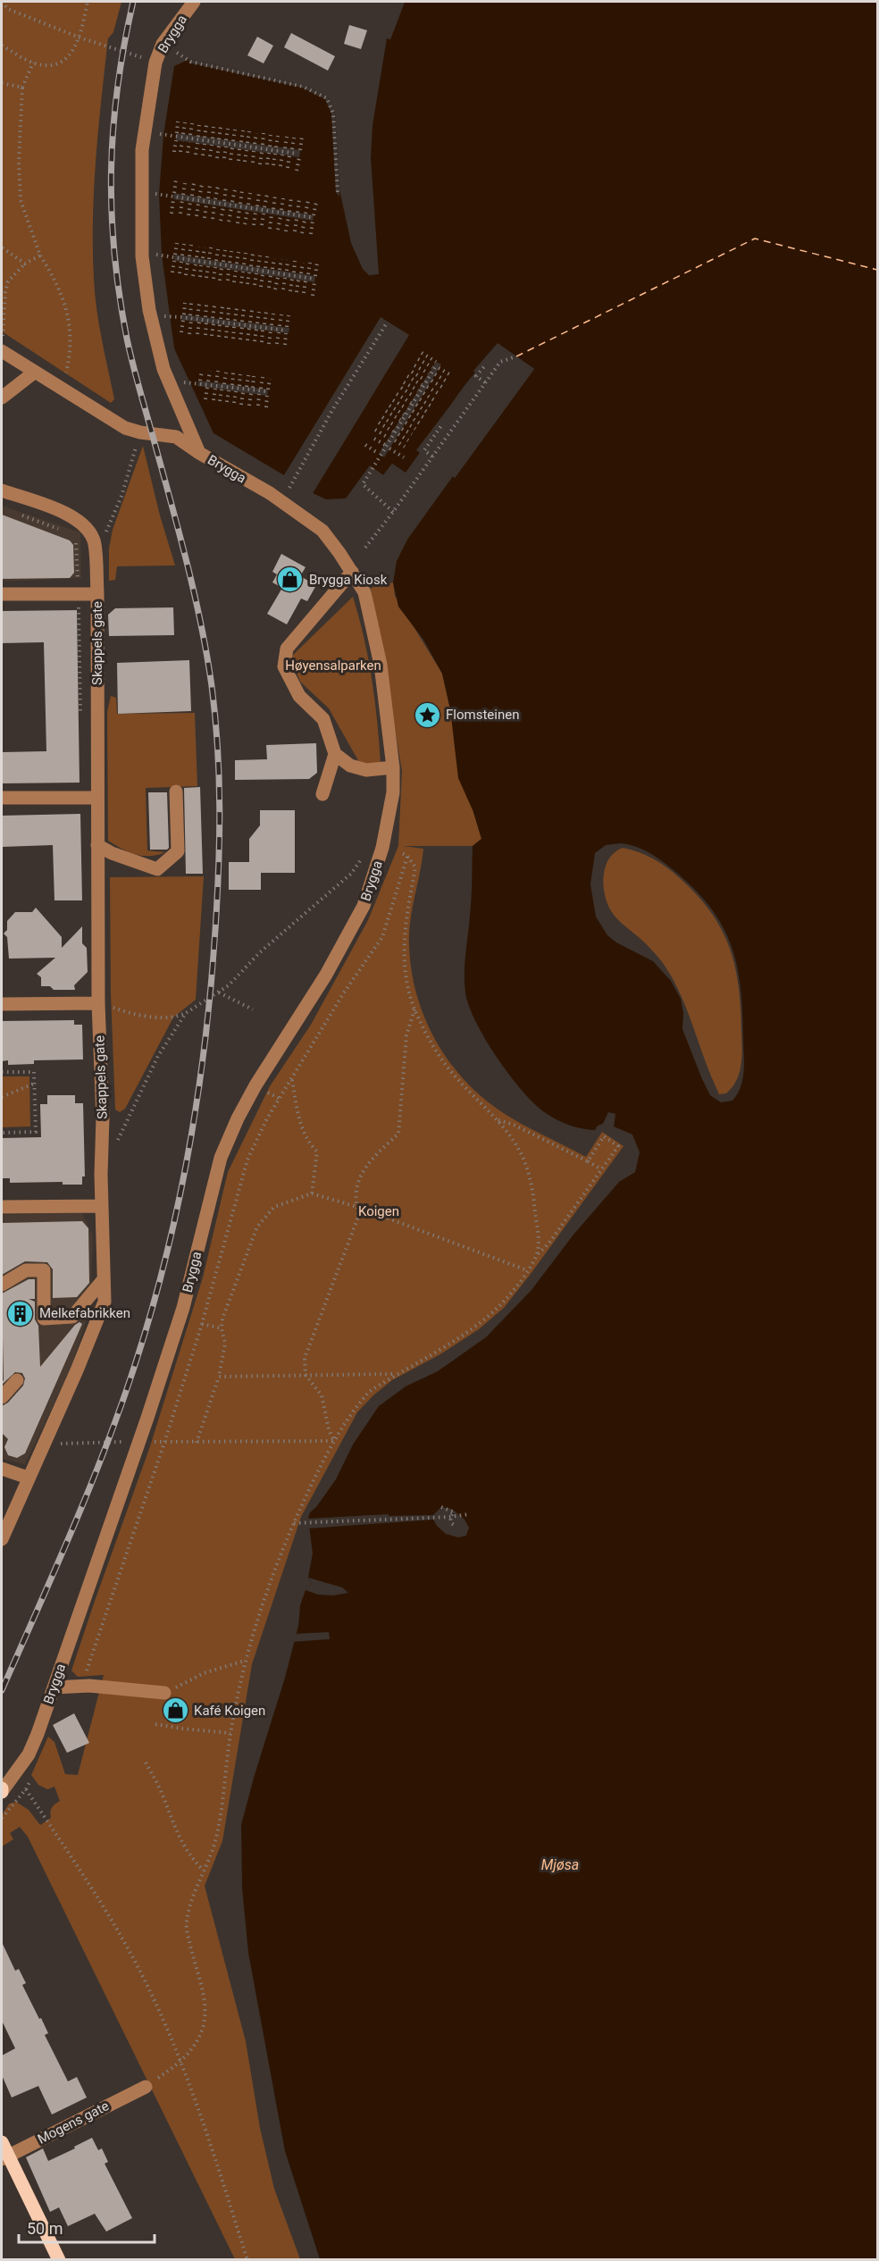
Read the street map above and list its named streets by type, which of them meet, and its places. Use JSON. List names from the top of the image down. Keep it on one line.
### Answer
{"streets":{"street":["Brygga","Skappels gate","Mogens gate"]},"water":["Mjøsa"],"parks":["Høyensalparken","Koigen"],"places":{"shop":["Brygga Kiosk","Kafé Koigen"],"place":["Flomsteinen"],"building":["Melkefabrikken"]},"scale_bar":"50 m"}
